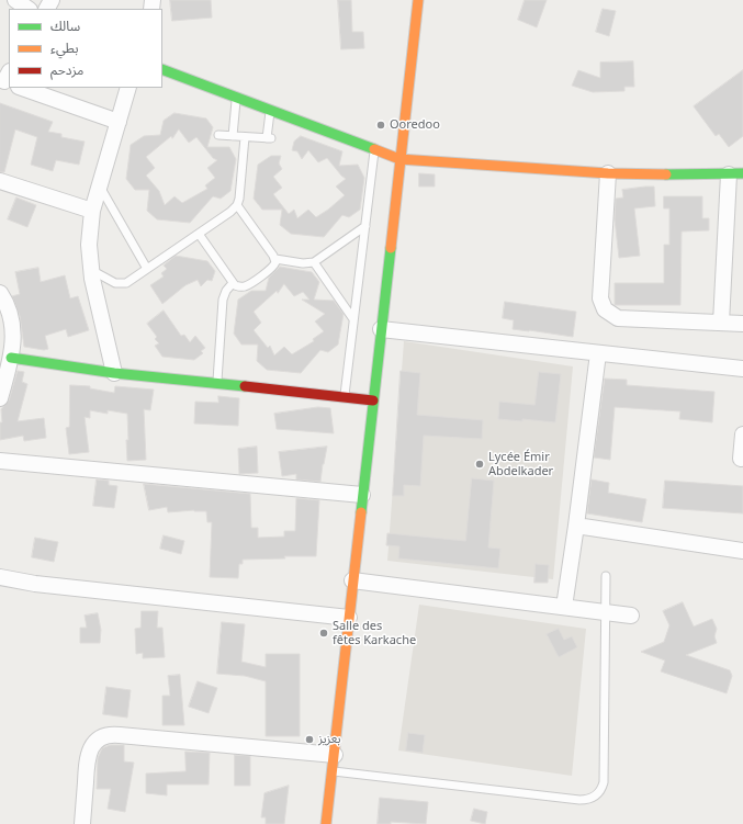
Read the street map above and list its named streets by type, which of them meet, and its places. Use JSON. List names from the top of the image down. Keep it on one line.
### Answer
{"places":["Ooredoo","Lycée Émir Abdelkader","Salle des fêtes Karkache","بعزيز"],"legend":["سالك","بطيء","مزدحم"]}
